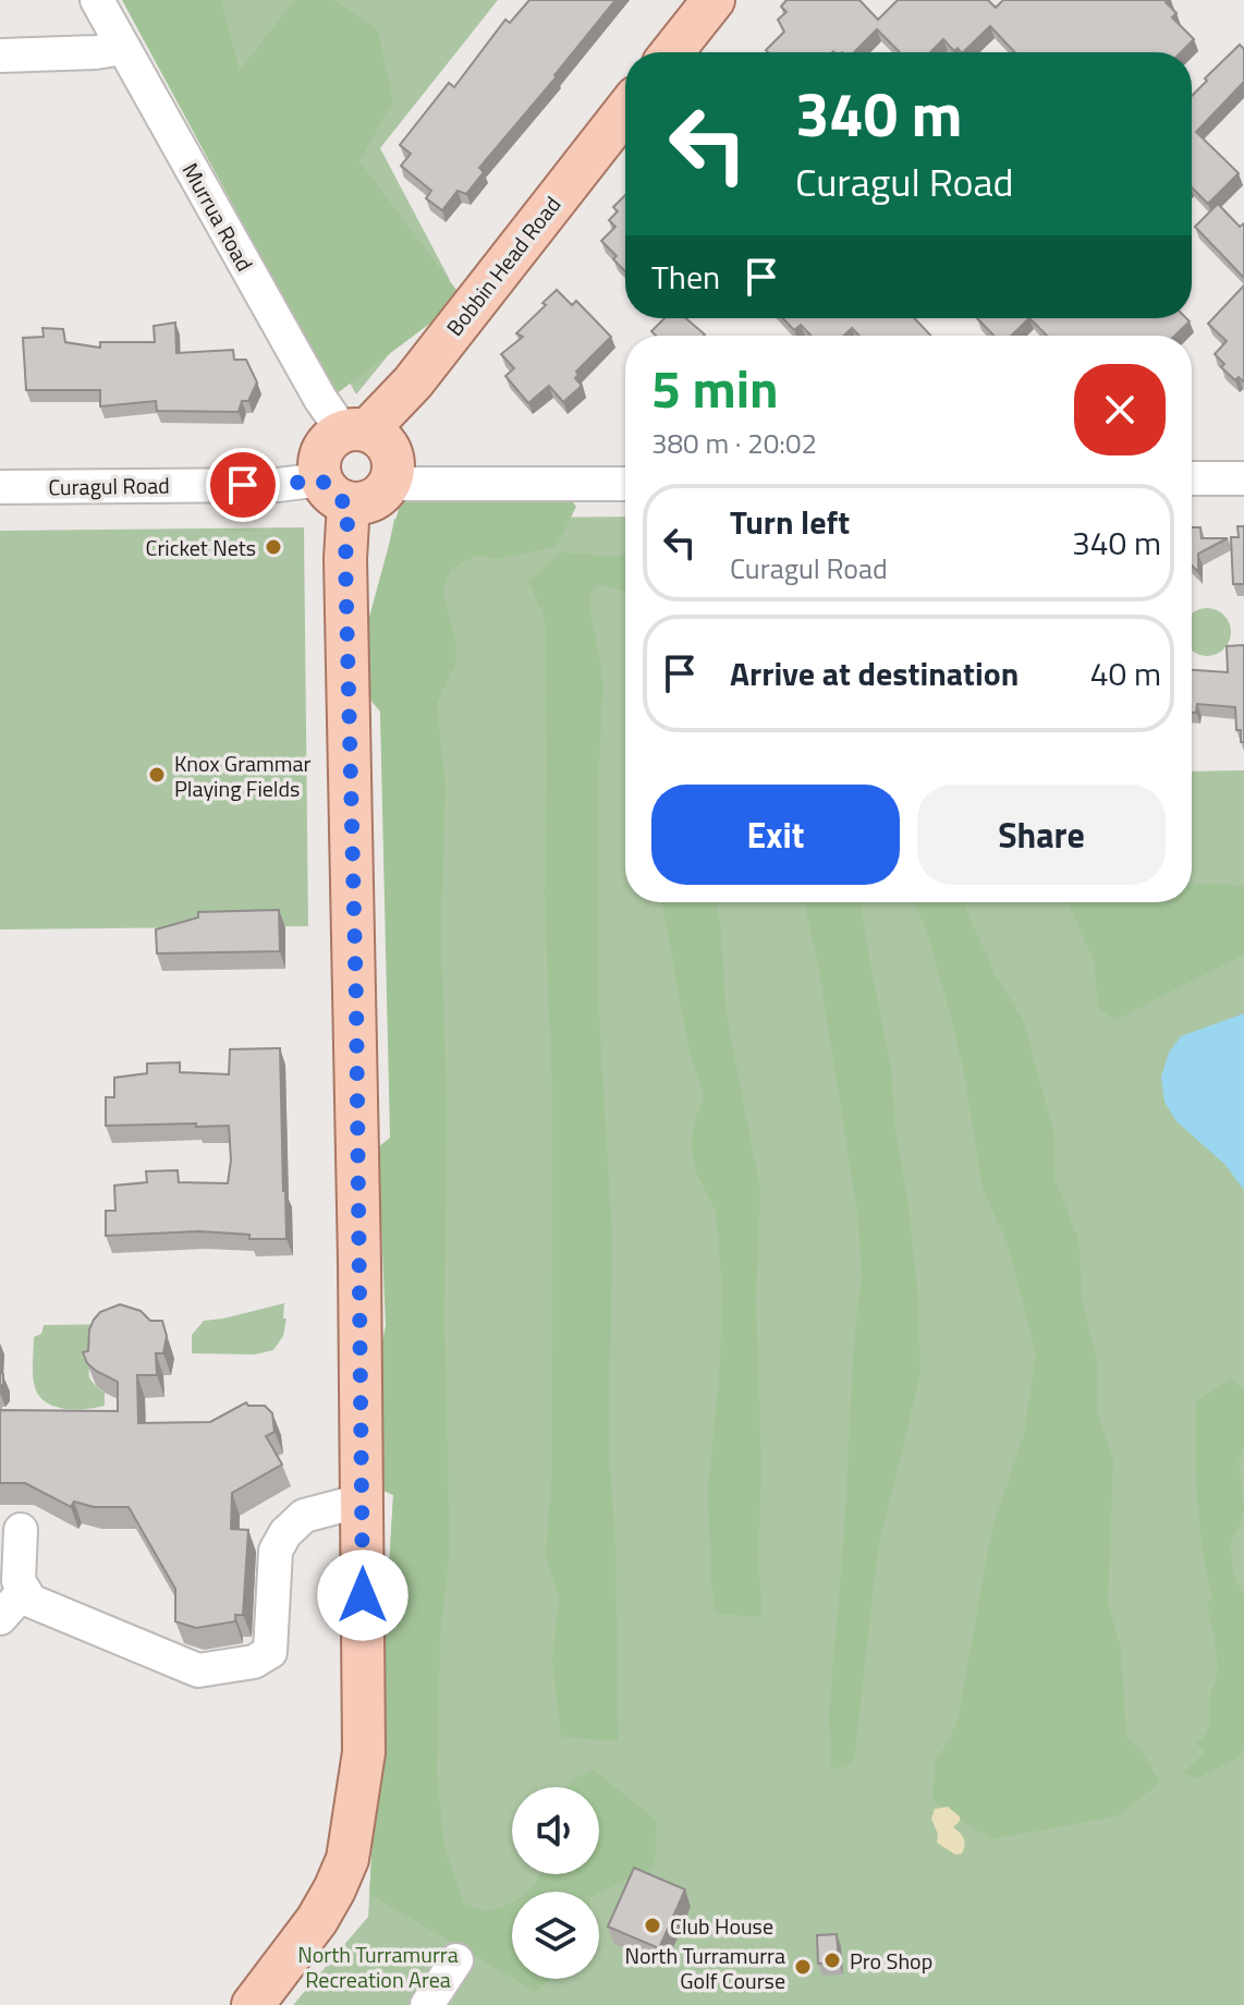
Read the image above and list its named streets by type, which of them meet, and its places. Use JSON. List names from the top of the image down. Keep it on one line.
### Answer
{"streets":{"main road":["Bobbin Head Road"],"street":["Murrua Road","Curagul Road"]},"crossings":[["Murrua Road","Bobbin Head Road"],["Murrua Road","Curagul Road"],["Bobbin Head Road","Curagul Road"]],"parks":["North Turramurra Recreation Area"],"places":["Cricket Nets","Knox Grammar Playing Fields","Club House","Pro Shop","North Turramurra Golf Course"],"page":{"turn":["340 m","Curagul Road"],"then":"Then","heading":["5 min","380 m · 20:02"],"list":[{"name":"Turn left","note":"Curagul Road","value":"340 m"},{"name":"Arrive at destination","value":"40 m"}],"buttons":["Exit","Share"]}}
